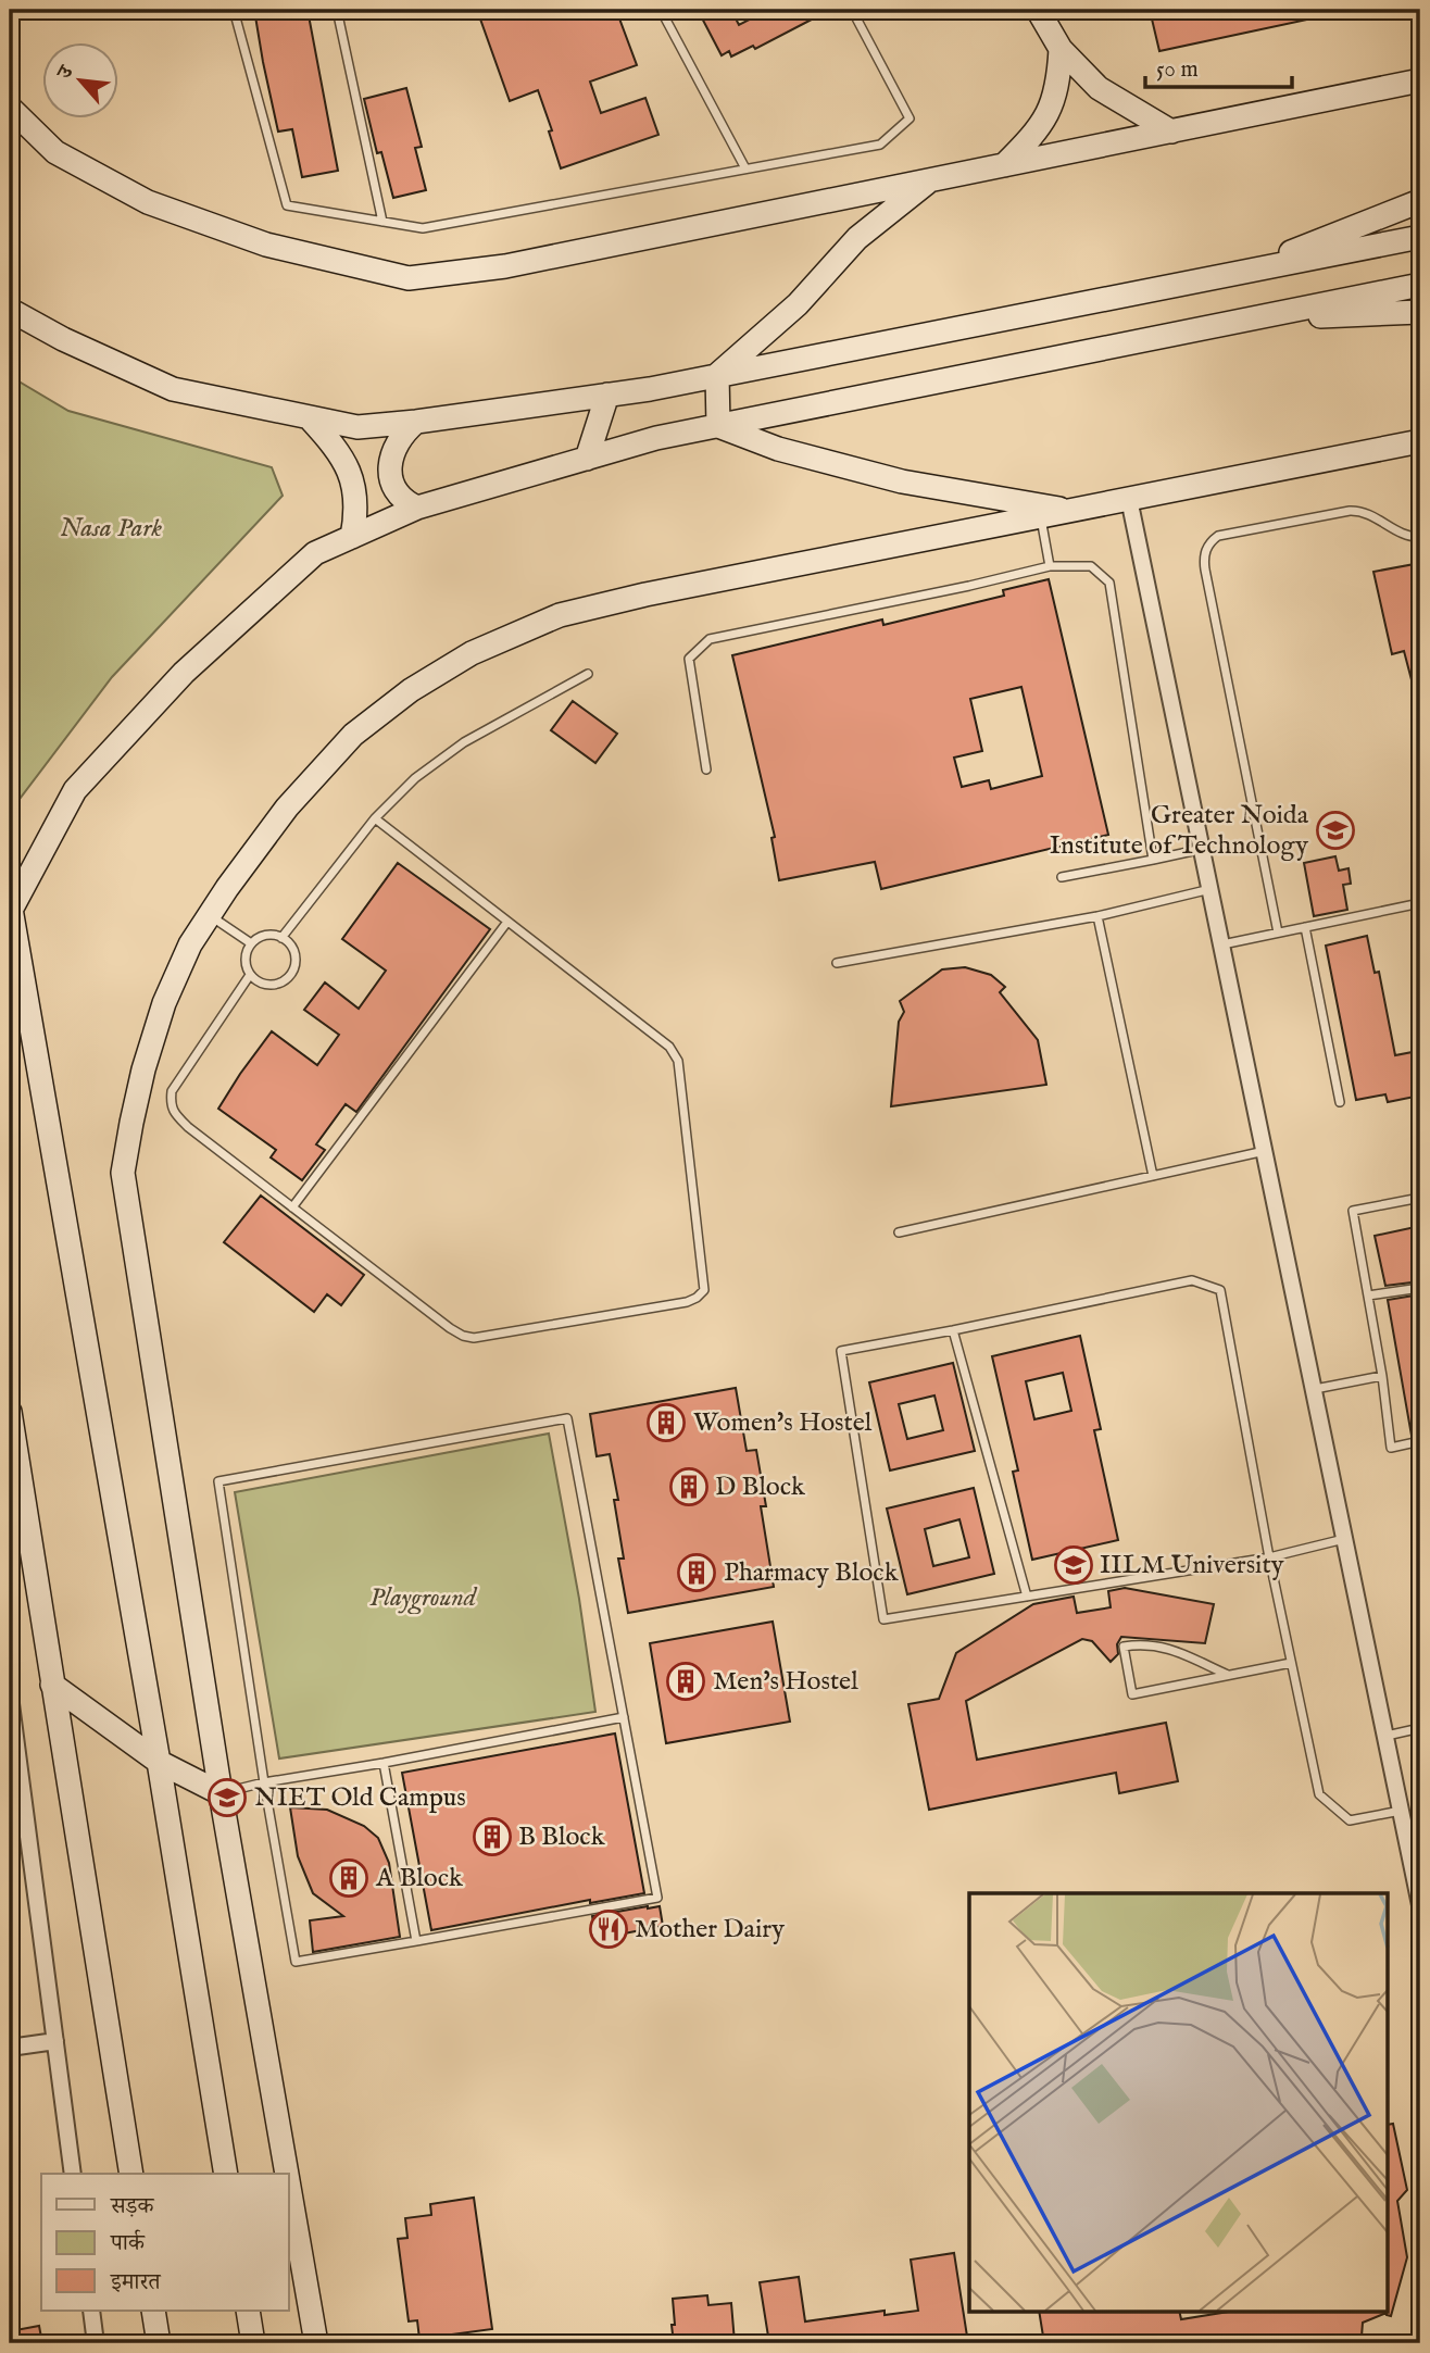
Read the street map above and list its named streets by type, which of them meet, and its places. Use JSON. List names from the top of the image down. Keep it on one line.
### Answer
{"parks":["Nasa Park","Playground"],"places":{"school or university":["Greater Noida Institute of Technology","IILM University","NIET Old Campus"],"building":["Women's Hostel","D Block","Pharmacy Block","Men's Hostel","B Block","A Block"],"restaurant":["Mother Dairy"]},"legend":["सड़क","पार्क","इमारत"],"scale_bar":"50 m","north":"top left"}
